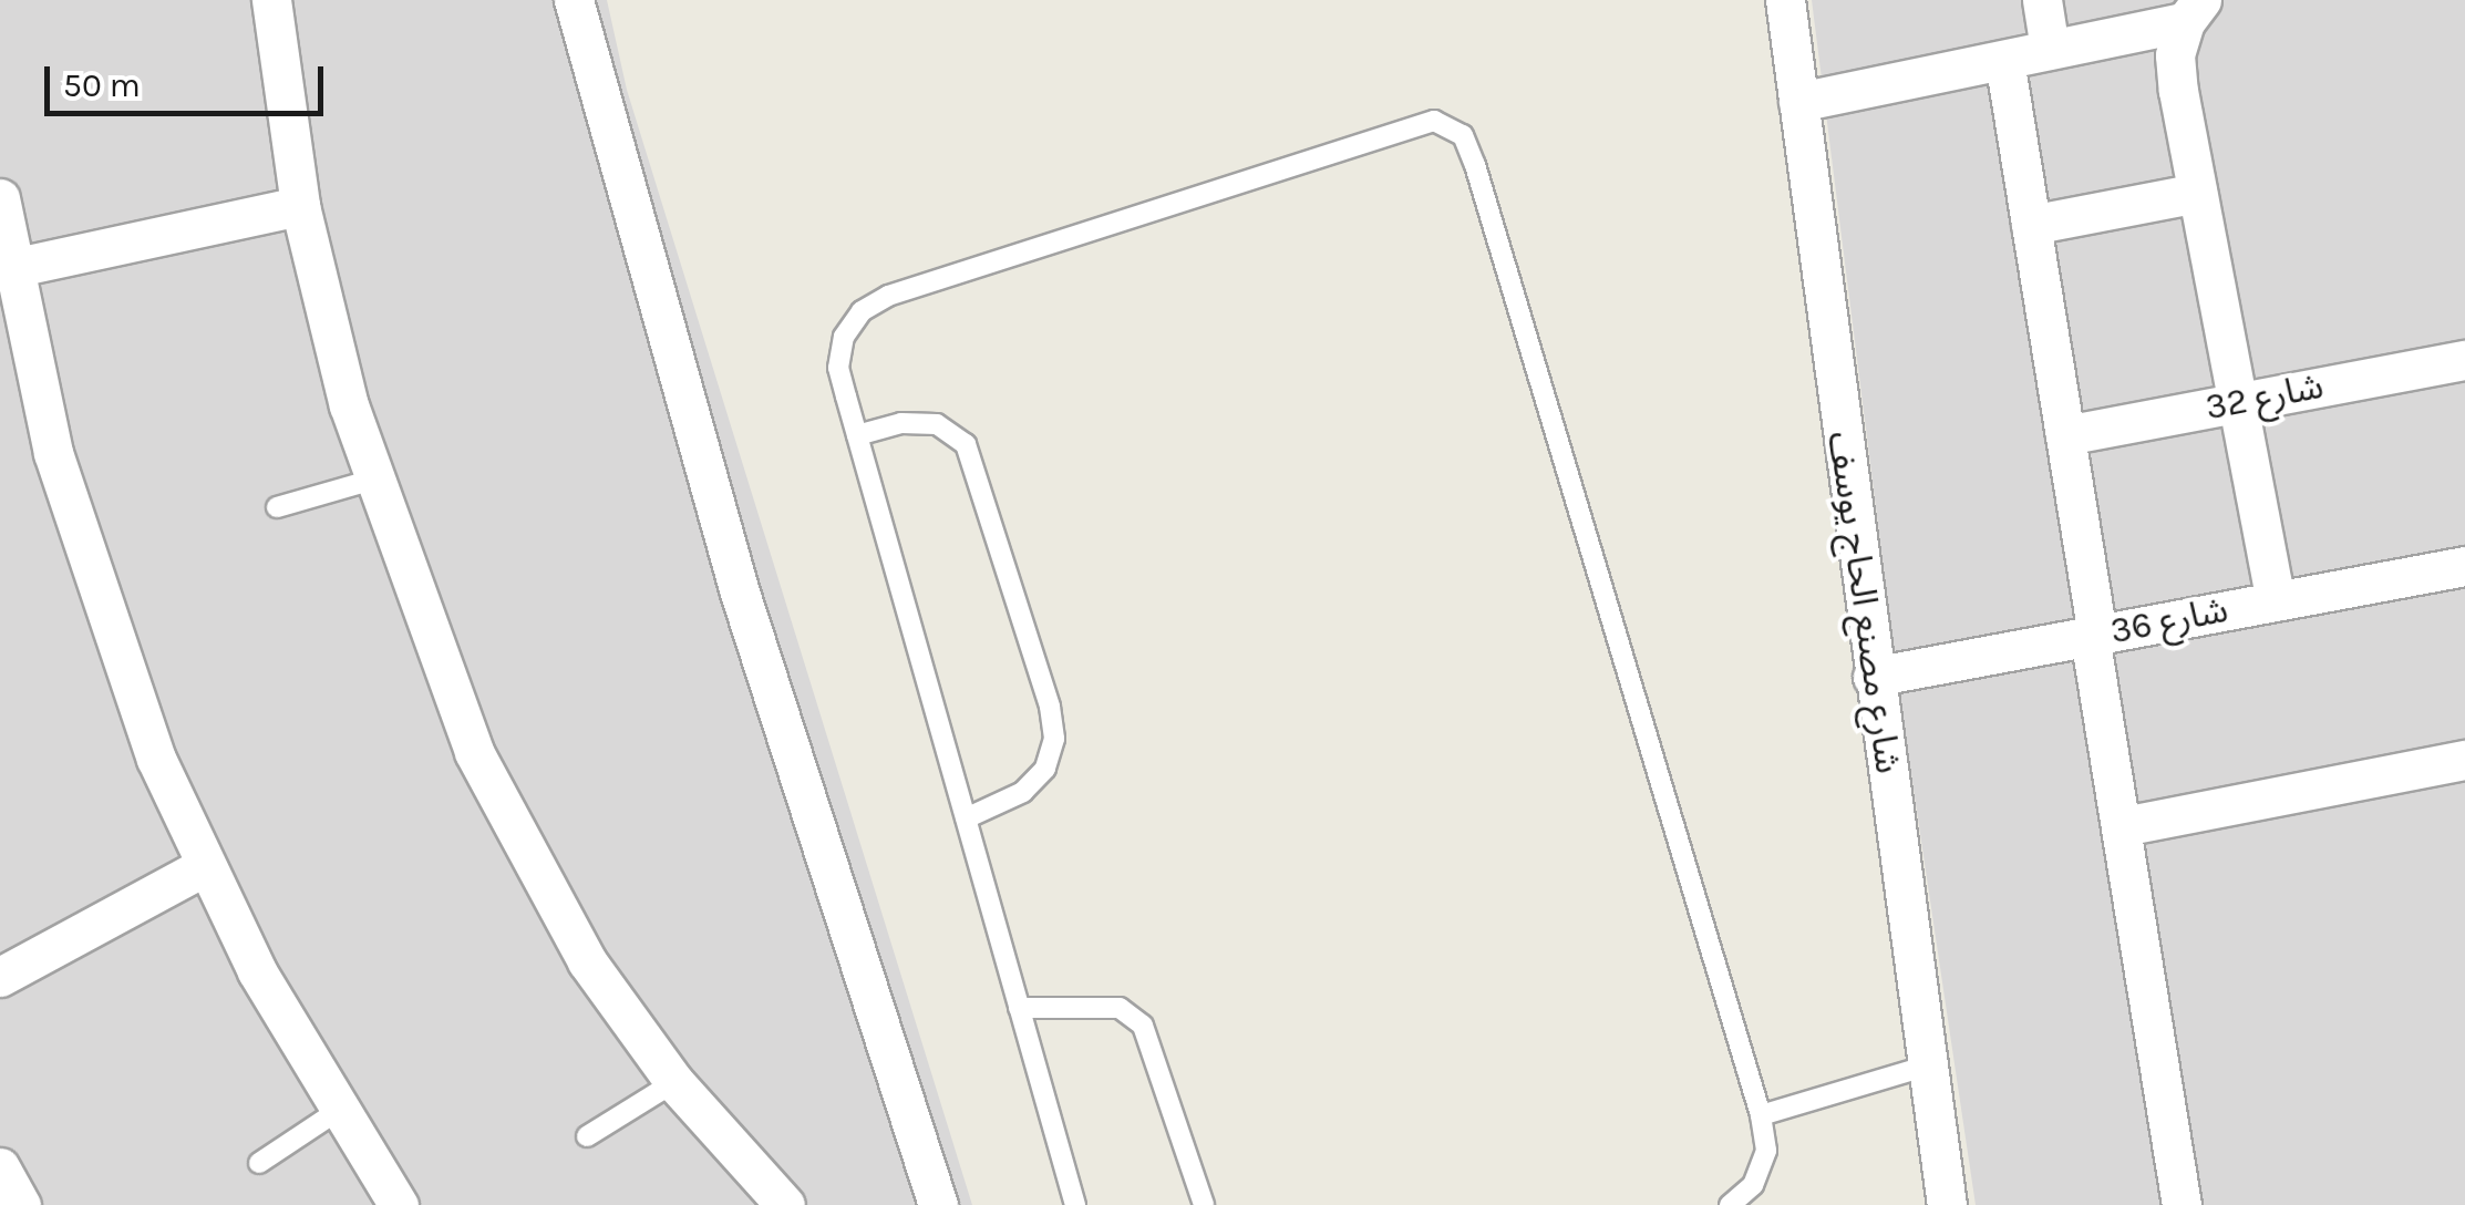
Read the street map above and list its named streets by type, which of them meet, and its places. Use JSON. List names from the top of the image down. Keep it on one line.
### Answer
{"streets":{"street":["شارع 32","شارع مصنع الحاج يوسف","شارع 36"]},"crossings":[["شارع مصنع الحاج يوسف","شارع 36"]],"scale_bar":"50 m"}
